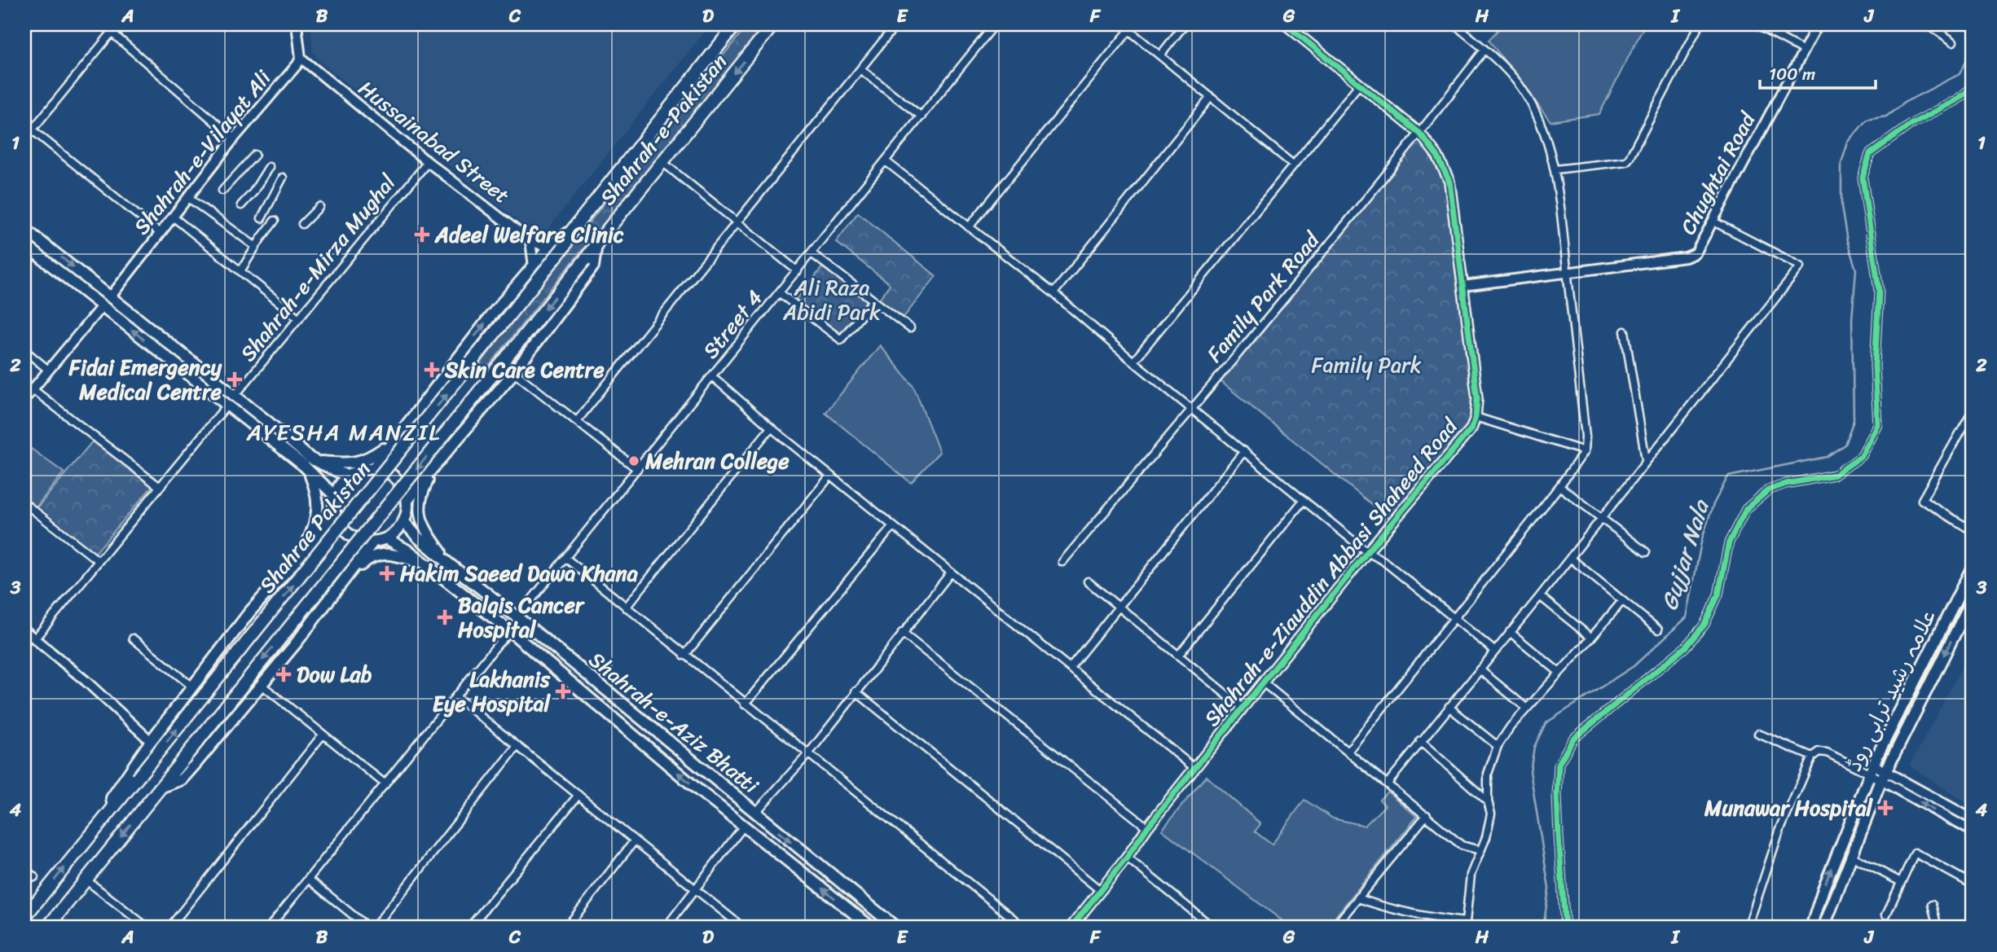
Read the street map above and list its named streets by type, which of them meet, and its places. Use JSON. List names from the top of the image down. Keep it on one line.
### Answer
{"streets":{"highway":["Shahrah-e-Pakistan","Shahrae Pakistan"],"main road":["علامہ رشید ترابی روڈ","Shahrah-e-Aziz Bhatti"],"street":["Hussainabad Street","Shahrah-e-Vilayat Ali","Chughtai Road","Shahrah-e-Mirza Mughal","Family Park Road","Street 4","Shahrah-e-Ziauddin Abbasi Shaheed Road"]},"crossings":[["Shahrah-e-Pakistan","Shahrae Pakistan"],["Hussainabad Street","Shahrah-e-Vilayat Ali"],["Hussainabad Street","Shahrah-e-Mirza Mughal"],["Chughtai Road","Shahrah-e-Ziauddin Abbasi Shaheed Road"],["Family Park Road","Shahrah-e-Ziauddin Abbasi Shaheed Road"],["Street 4","Shahrah-e-Aziz Bhatti"]],"districts":["AYESHA MANZIL"],"water":["Gujjar Nala"],"parks":["Ali Raza Abidi Park","Family Park"],"places":{"health":["Adeel Welfare Clinic","Skin Care Centre","Fidai Emergency Medical Centre","Hakim Saeed Dawa Khana","Balqis Cancer Hospital","Dow Lab","Lakhanis Eye Hospital","Munawar Hospital"],"other":["Mehran College"]},"scale_bar":"100 m","grid":{"columns":["A","B","C","D","E","F","G","H","I","J"],"rows":["1","2","3","4"]}}
